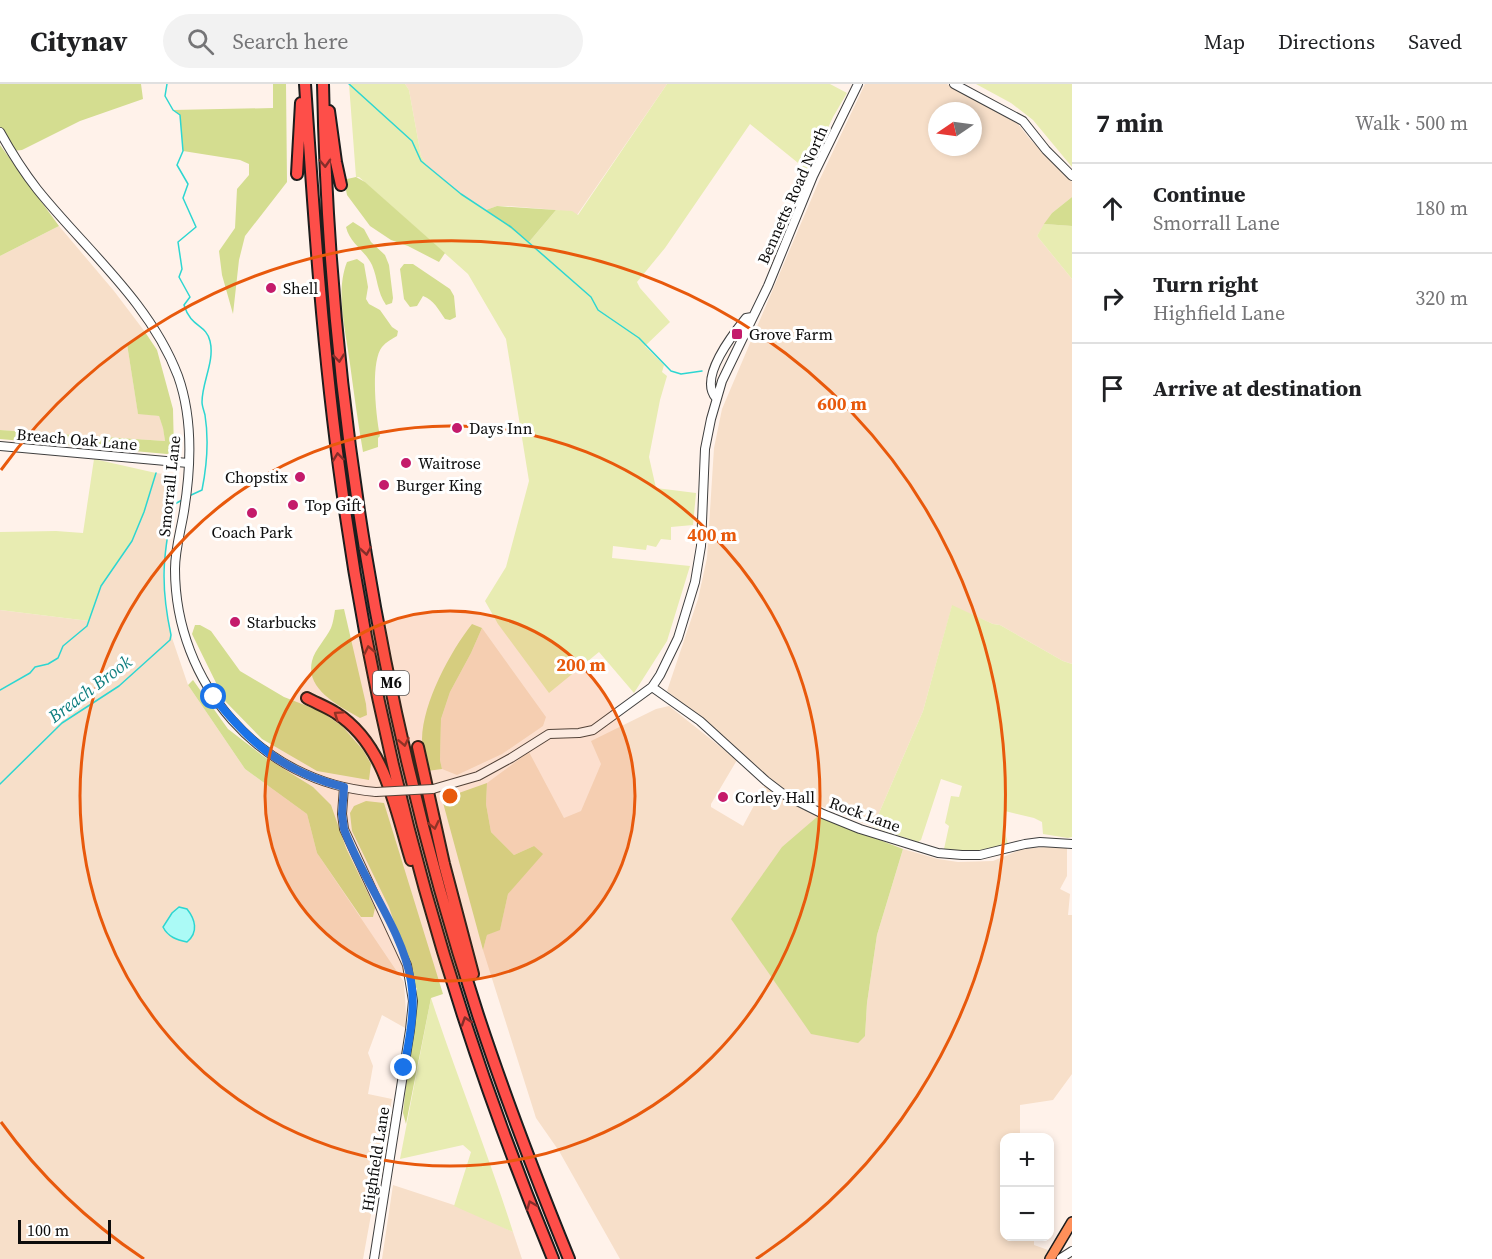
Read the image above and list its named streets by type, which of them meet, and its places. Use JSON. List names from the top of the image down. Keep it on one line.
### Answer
{"streets":{"highway":["M6"],"street":["Bennetts Road North","Breach Oak Lane","Smorrall Lane","Rock Lane","Highfield Lane"]},"crossings":[["Bennetts Road North","Smorrall Lane"],["Bennetts Road North","Rock Lane"],["Bennetts Road North","Highfield Lane"],["Breach Oak Lane","Smorrall Lane"],["Smorrall Lane","Highfield Lane"]],"water":["Breach Brook"],"places":{"other":["Shell","Days Inn","Waitrose","Chopstix","Burger King","Top Gift","Coach Park","Starbucks","Corley Hall"],"transit":["Grove Farm"]},"scale_bar":"100 m","north":"left","page":{"header":"Citynav","search":"Search here","nav":["Map","Directions","Saved"],"heading":["7 min","Walk · 500 m"],"list":[["Continue","Smorrall Lane","180 m"],["Turn right","Highfield Lane","320 m"],"Arrive at destination"],"map_buttons":["+","−"],"scale":"100 m"},"rings":["600 m","400 m","200 m"]}
